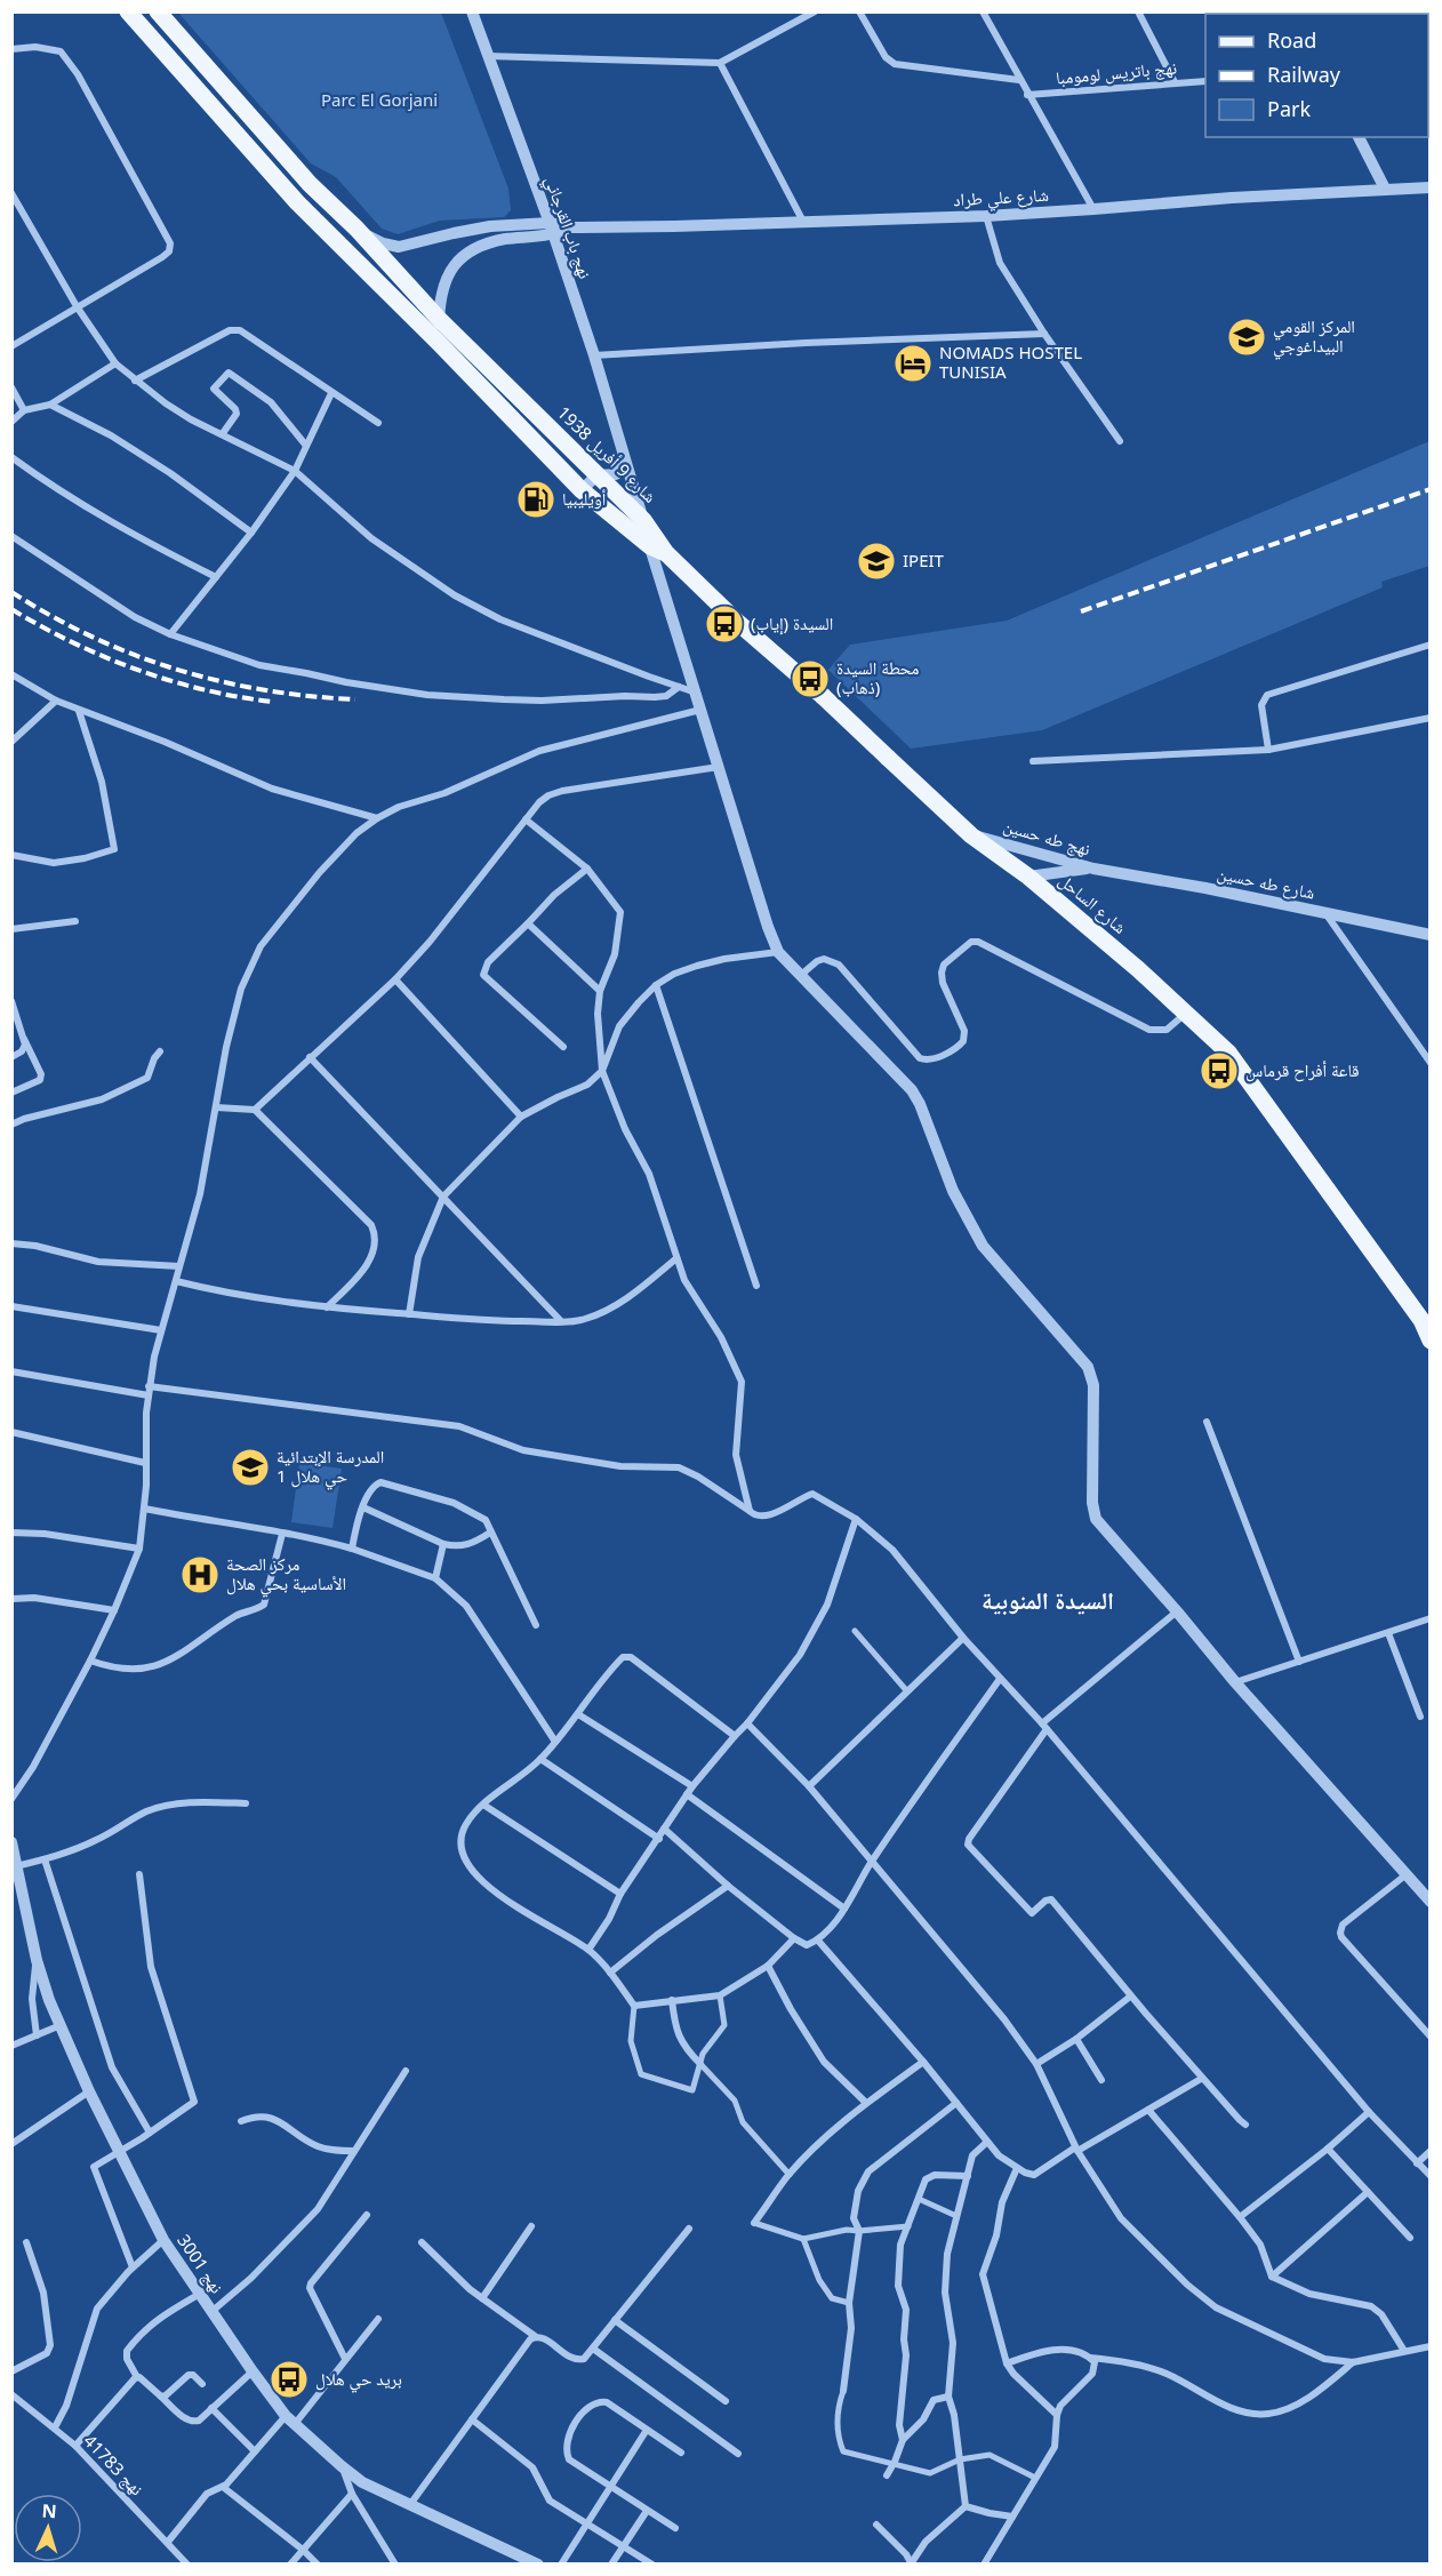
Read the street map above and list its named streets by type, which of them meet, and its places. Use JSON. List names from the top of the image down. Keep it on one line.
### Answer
{"streets":{"main road":["شارع 9 أفريل 1938","شارع الساحل"],"street":["نهج باتريس لومومبا","شارع علي طراد","نهج باب القرجاني","نهج طه حسين","شارع طه حسين","نهج 3001","نهج 41783"]},"crossings":[["شارع علي طراد","نهج باب القرجاني"],["شارع علي طراد","شارع 9 أفريل 1938"],["نهج باب القرجاني","شارع 9 أفريل 1938"],["شارع 9 أفريل 1938","شارع الساحل"],["نهج طه حسين","شارع طه حسين"],["نهج طه حسين","شارع الساحل"]],"districts":["السيدة المنوبية"],"parks":["Parc El Gorjani"],"places":{"school or university":["المركز القومي البيداغوجي","IPEIT","المدرسة الإبتدائية حي هلال 1"],"hotel":["NOMADS HOSTEL TUNISIA"],"fuel station":["أويليبيا"],"bus stop":["السيدة (إياب)","محطة السيدة (ذهاب)","قاعة أفراح قرماس","بريد حي هلال"],"hospital":["مركز الصحة الأساسية بحي هلال"]},"legend":["Road","Railway","Park"],"north":"top"}
